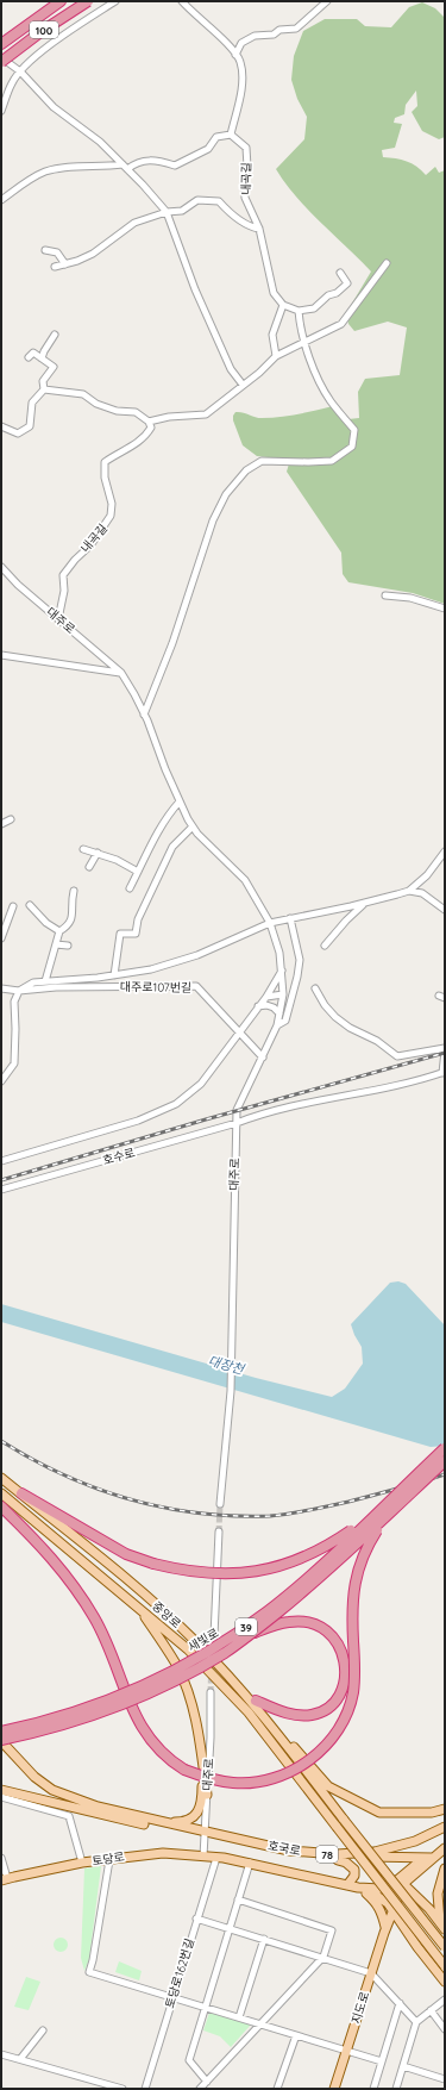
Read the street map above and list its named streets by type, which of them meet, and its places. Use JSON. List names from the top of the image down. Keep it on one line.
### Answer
{"streets":{"highway":["100","39","새빛로"],"main road":["중앙로","호국로","78","토당로","지도로"],"street":["내곡길","대주로","대주로107번길","호수로","토당로162번길"]},"crossings":[["내곡길","대주로"],["대주로","대주로107번길"],["대주로","호수로"],["대주로","호국로"],["대주로","토당로"],["호국로","지도로"],["토당로","토당로162번길"],["토당로","지도로"]],"water":["대장천"]}
